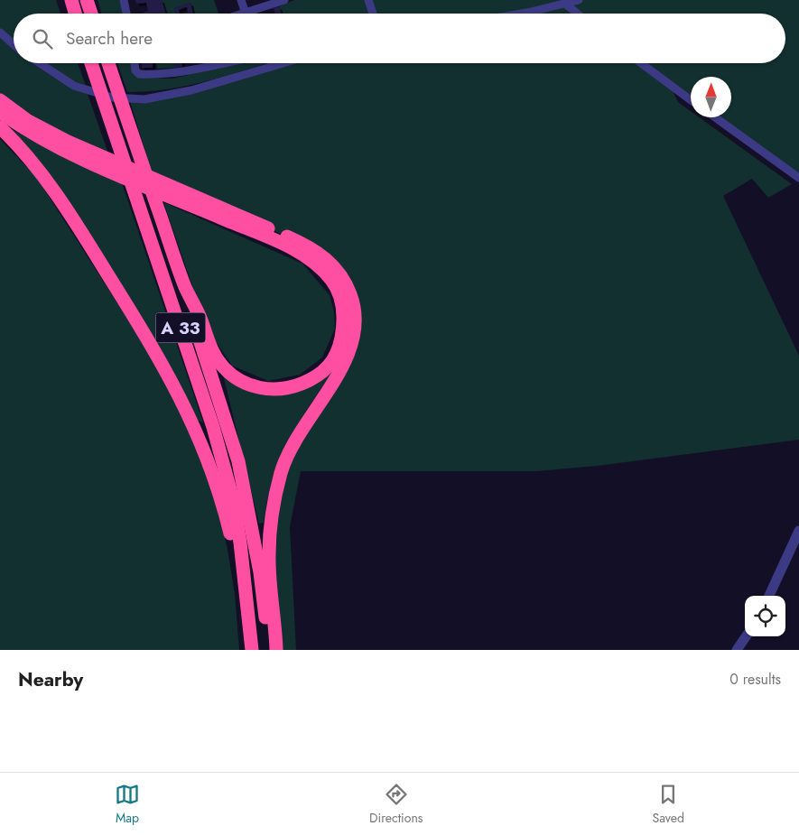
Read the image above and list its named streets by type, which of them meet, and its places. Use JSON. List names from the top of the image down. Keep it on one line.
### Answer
{"streets":{"highway":["A 33"]},"north":"top","page":{"search":"Search here","heading":["Nearby","0 results"],"nav":["Map","Directions","Saved"]}}
